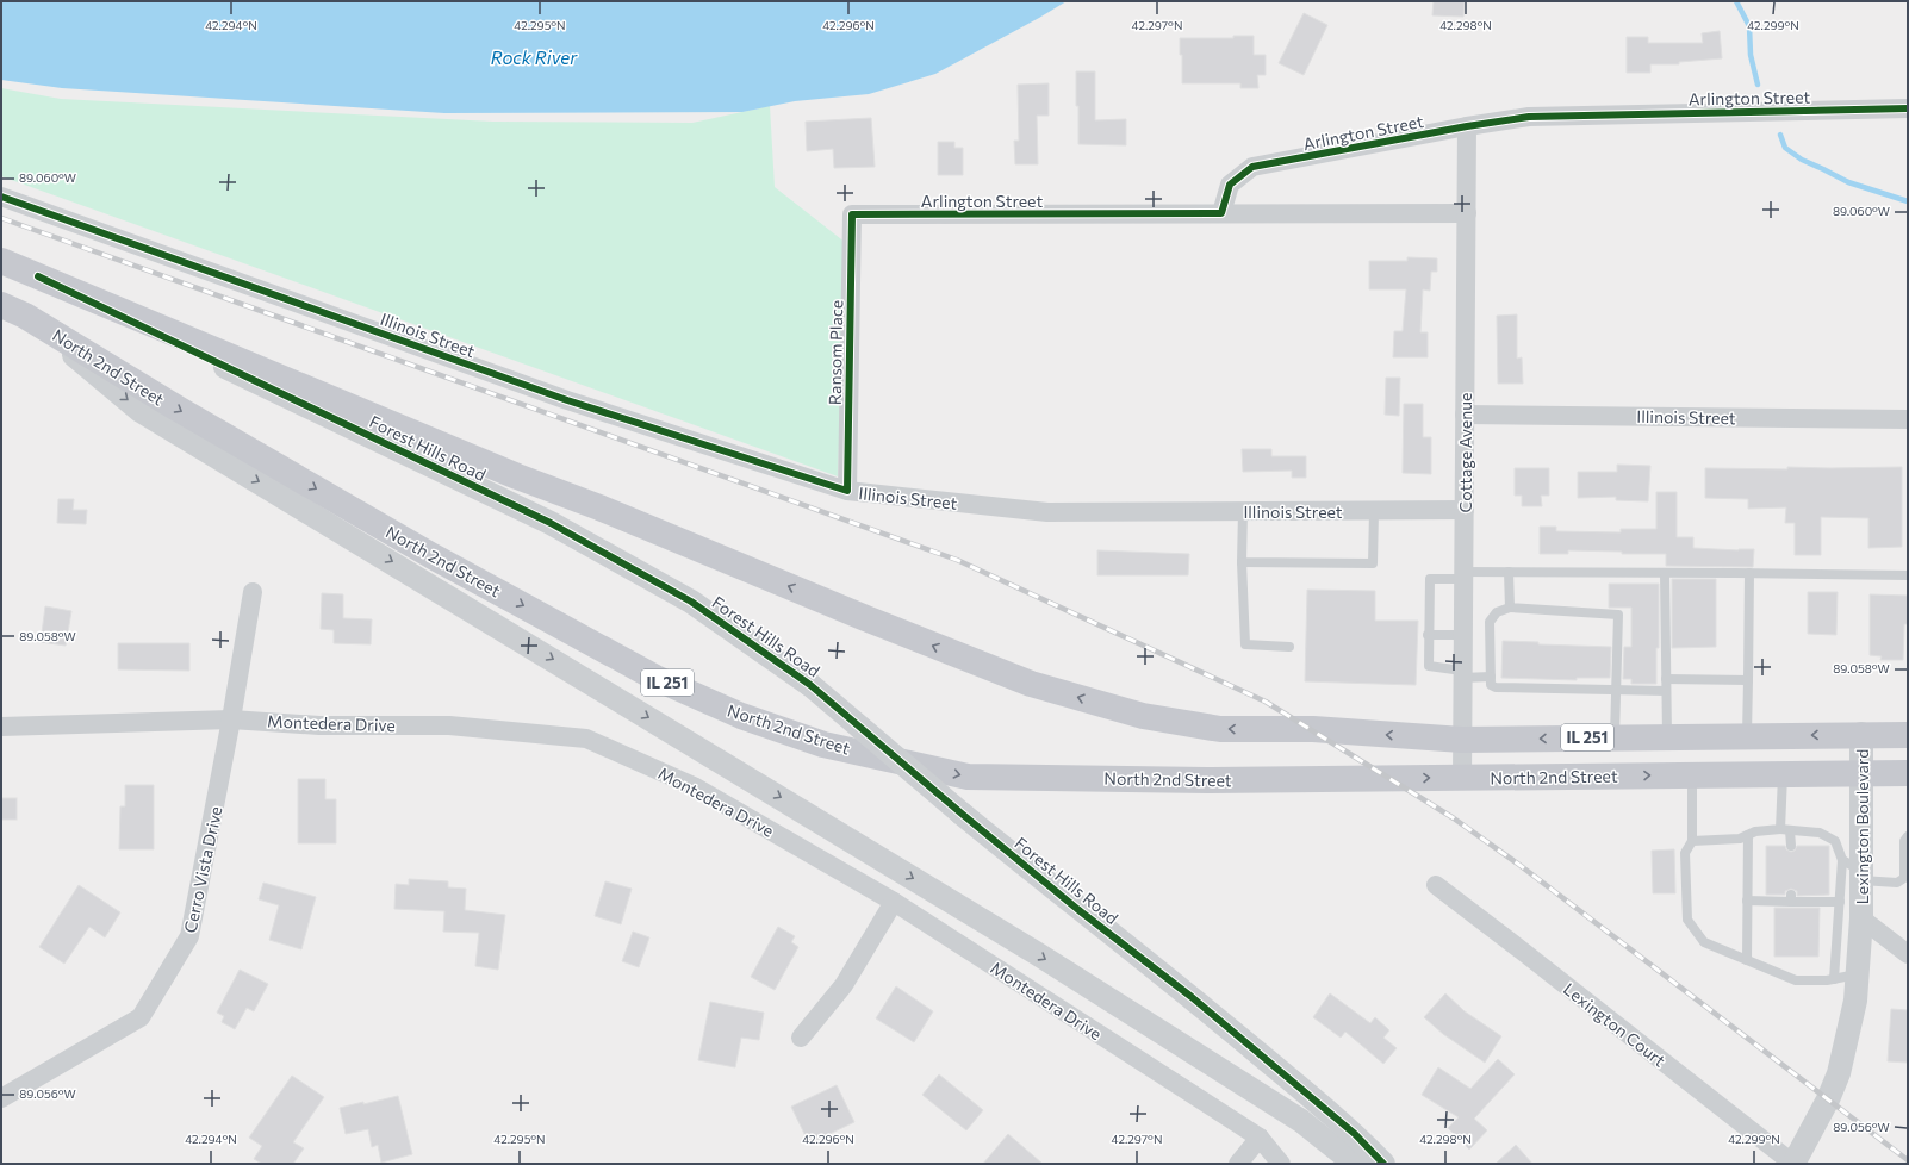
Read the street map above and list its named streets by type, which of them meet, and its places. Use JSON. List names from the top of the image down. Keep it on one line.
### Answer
{"streets":{"main road":["North 2nd Street","IL 251"],"street":["Arlington Street","Illinois Street","Ransom Place","Forest Hills Road","Cottage Avenue","Montedera Drive","Lexington Boulevard","Cerro Vista Drive","Lexington Court"]},"crossings":[["Arlington Street","Ransom Place"],["Arlington Street","Cottage Avenue"],["Illinois Street","Ransom Place"],["Illinois Street","Cottage Avenue"],["North 2nd Street","Cottage Avenue"],["North 2nd Street","Lexington Boulevard"],["Forest Hills Road","IL 251"],["Cottage Avenue","IL 251"],["IL 251","Lexington Boulevard"],["Montedera Drive","Cerro Vista Drive"]],"water":["Rock River"],"coordinates":["42.294°N","42.295°N","42.296°N","42.297°N","42.298°N","42.299°N","89.060°W","89.058°W","89.056°W"]}
